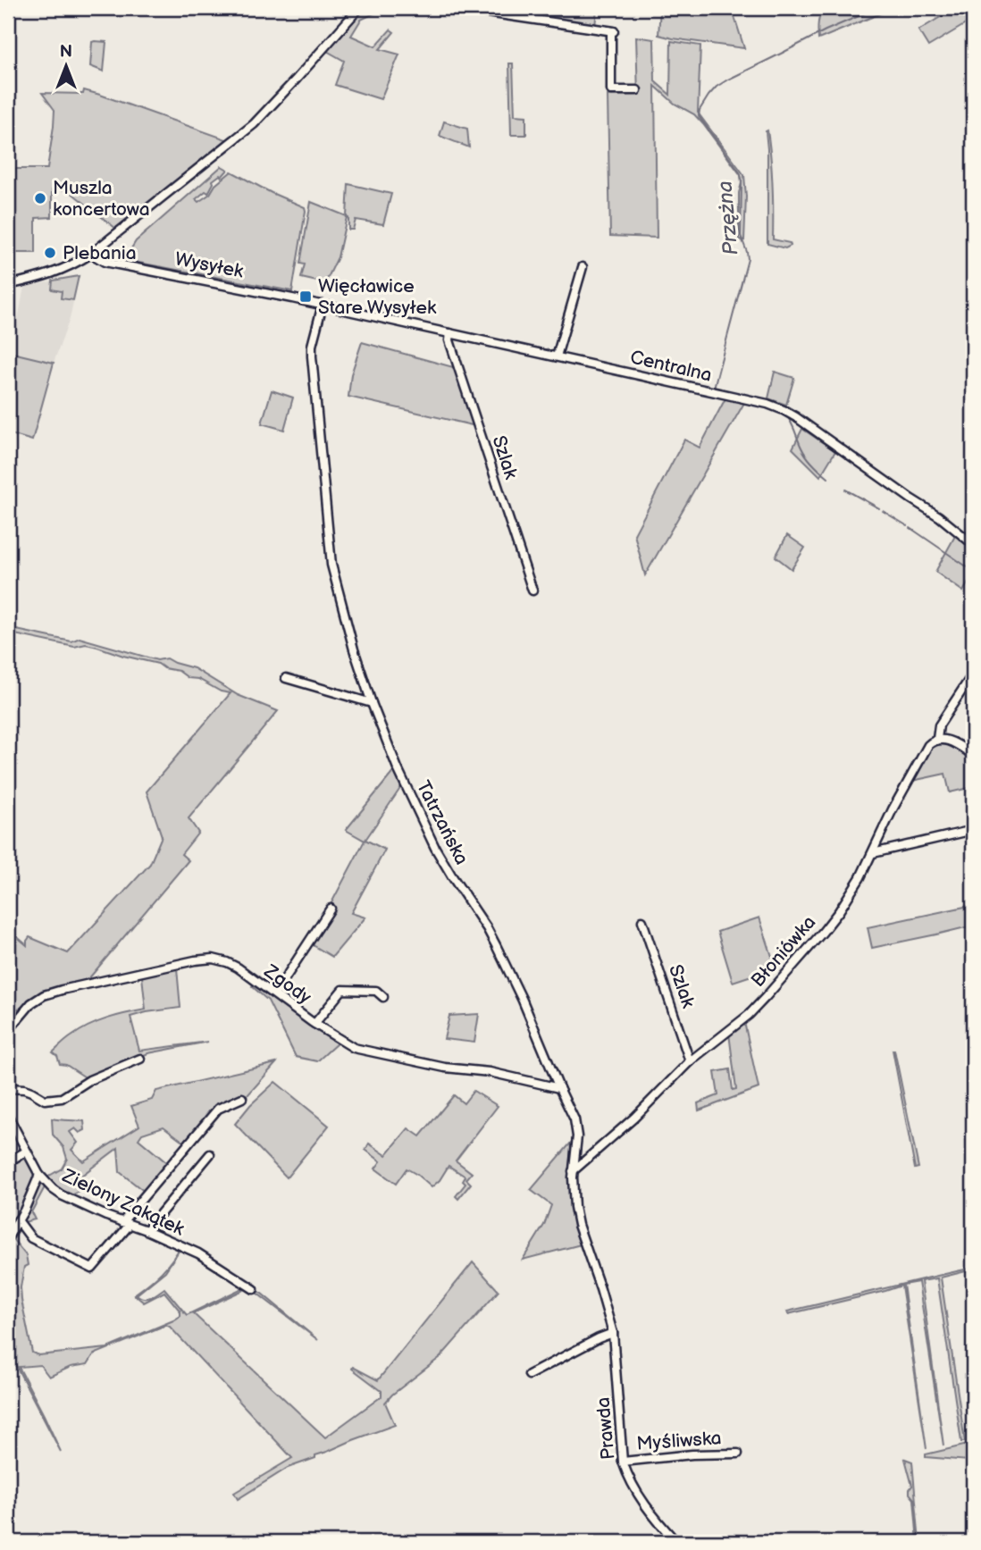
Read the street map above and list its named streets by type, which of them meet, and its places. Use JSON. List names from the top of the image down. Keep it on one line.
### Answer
{"streets":{"street":["Wysyłek","Centralna","Szlak","Tatrzańska","Błoniówka","Zgody","Zielony Zakątek","Prawda","Myśliwska"]},"crossings":[["Wysyłek","Centralna"],["Wysyłek","Tatrzańska"],["Centralna","Szlak"],["Centralna","Tatrzańska"],["Szlak","Błoniówka"],["Tatrzańska","Błoniówka"],["Tatrzańska","Zgody"],["Tatrzańska","Prawda"],["Prawda","Myśliwska"]],"water":["Przężna"],"places":{"other":["Muszla koncertowa","Plebania"],"transit":["Więcławice Stare Wysyłek"]},"north":"top"}
